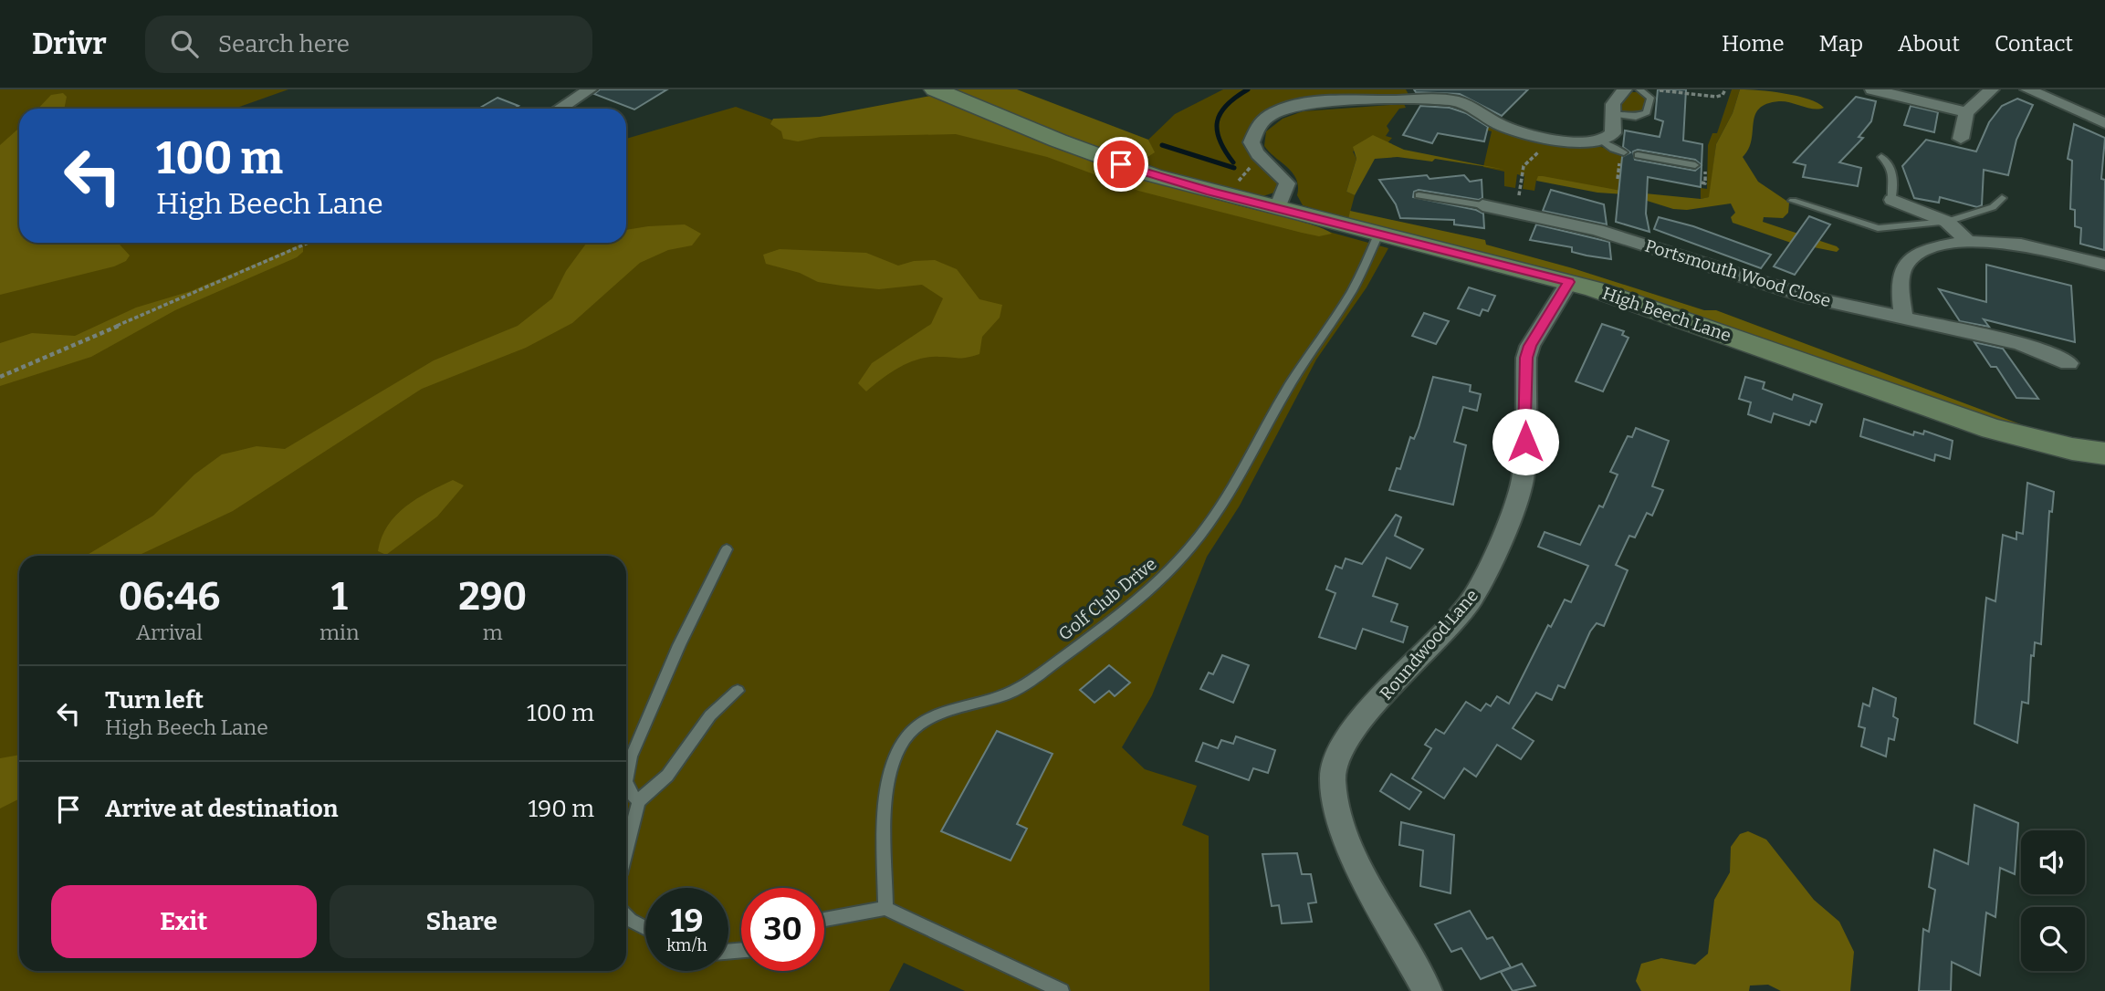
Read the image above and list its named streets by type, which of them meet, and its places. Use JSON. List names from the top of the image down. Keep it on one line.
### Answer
{"streets":{"street":["Portsmouth Wood Close","High Beech Lane","Roundwood Lane"],"lane":["Golf Club Drive"]},"crossings":[["High Beech Lane","Golf Club Drive"],["High Beech Lane","Roundwood Lane"]],"page":{"header":"Drivr","search":"Search here","nav":["Home","Map","About","Contact"],"turn":["100 m","High Beech Lane"],"eta":["06:46","Arrival","1","min","290","m"],"list":[{"name":"Turn left","note":"High Beech Lane","value":"100 m"},{"name":"Arrive at destination","value":"190 m"}],"buttons":["Exit","Share"],"speed":"19 km/h","limit":"30"}}
